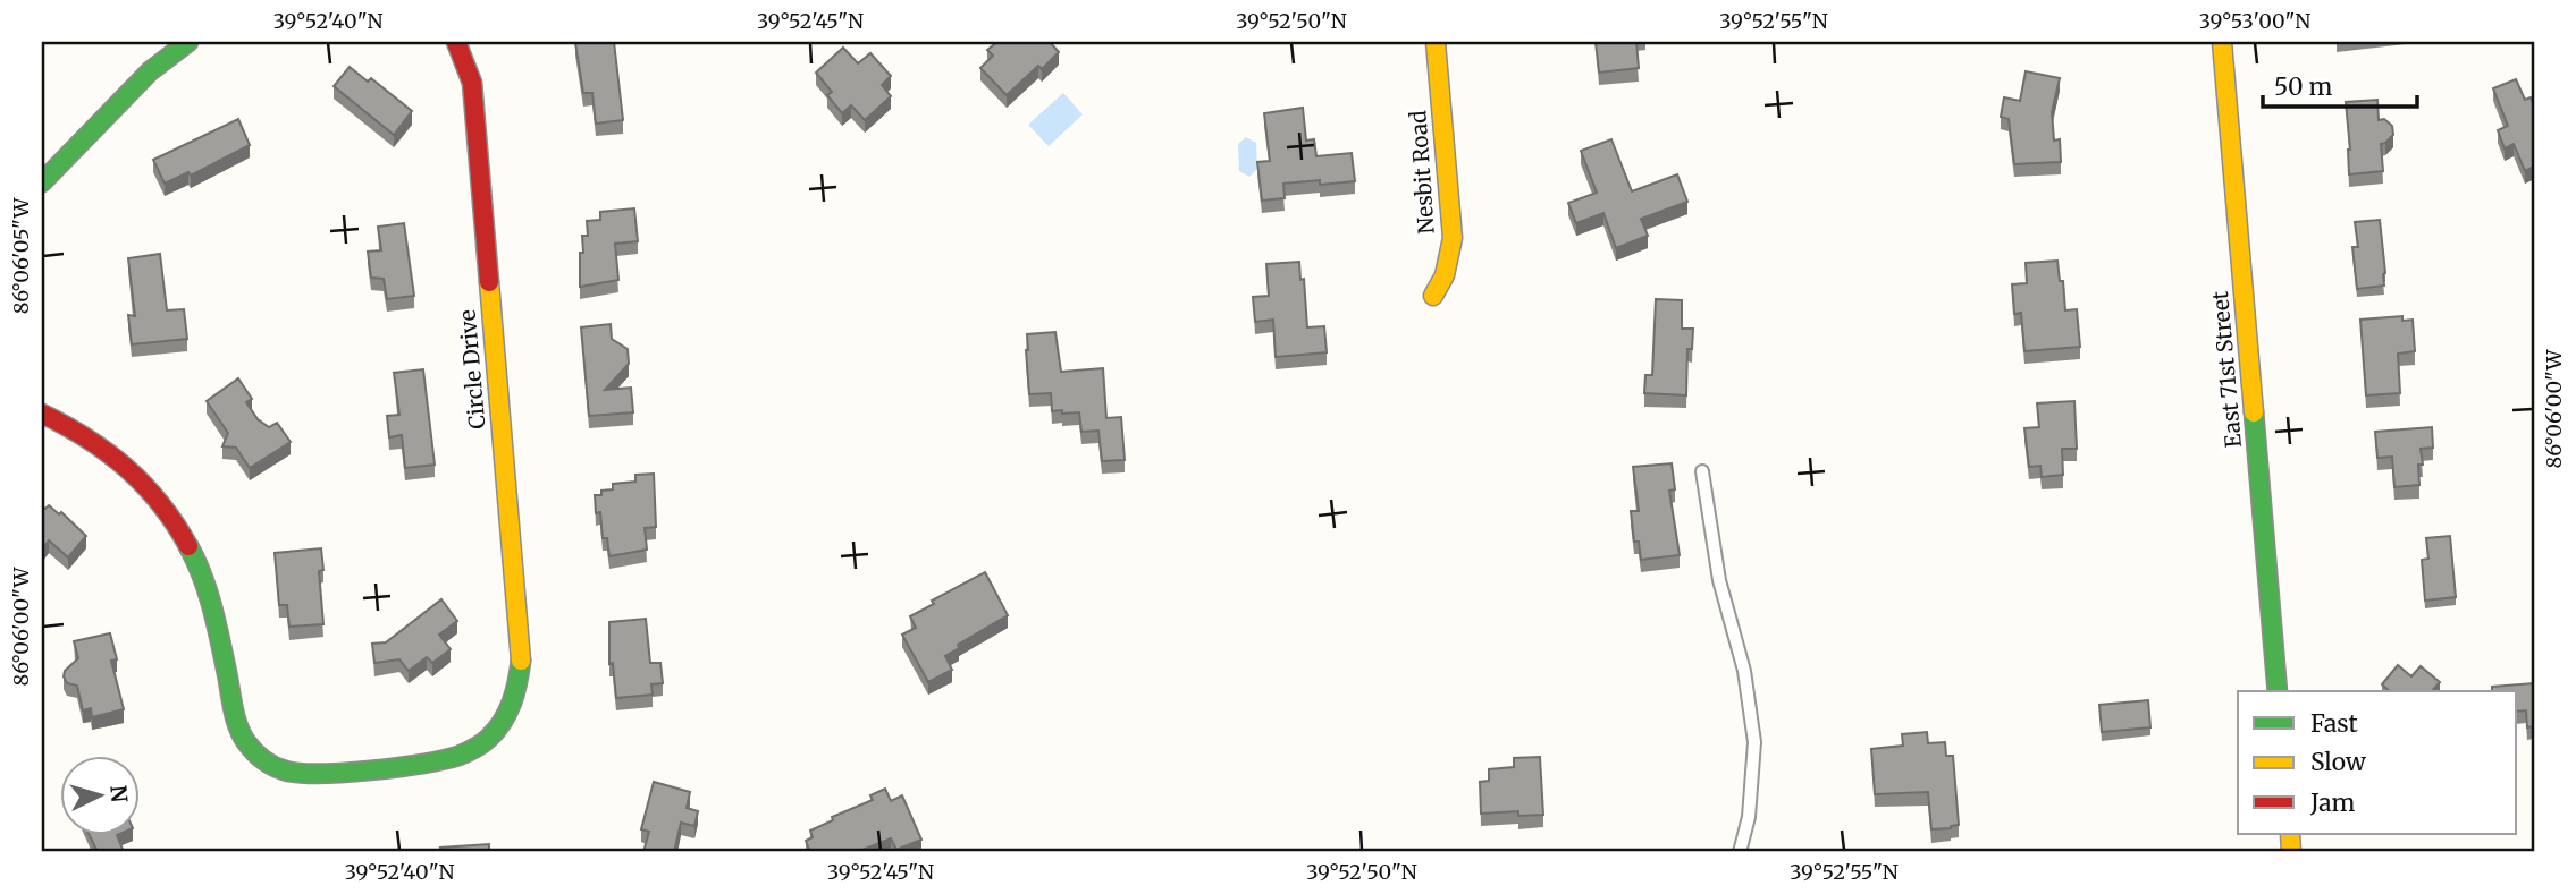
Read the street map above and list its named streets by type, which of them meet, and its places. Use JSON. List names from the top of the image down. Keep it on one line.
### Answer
{"streets":{"street":["Nesbit Road","Circle Drive","East 71st Street"]},"legend":["Fast","Slow","Jam"],"scale_bar":"50 m","north":"right","coordinates":["39°52'40\"N","39°52'45\"N","39°52'50\"N","39°52'55\"N","39°53'00\"N","86°06'05\"W","86°06'00\"W"]}
